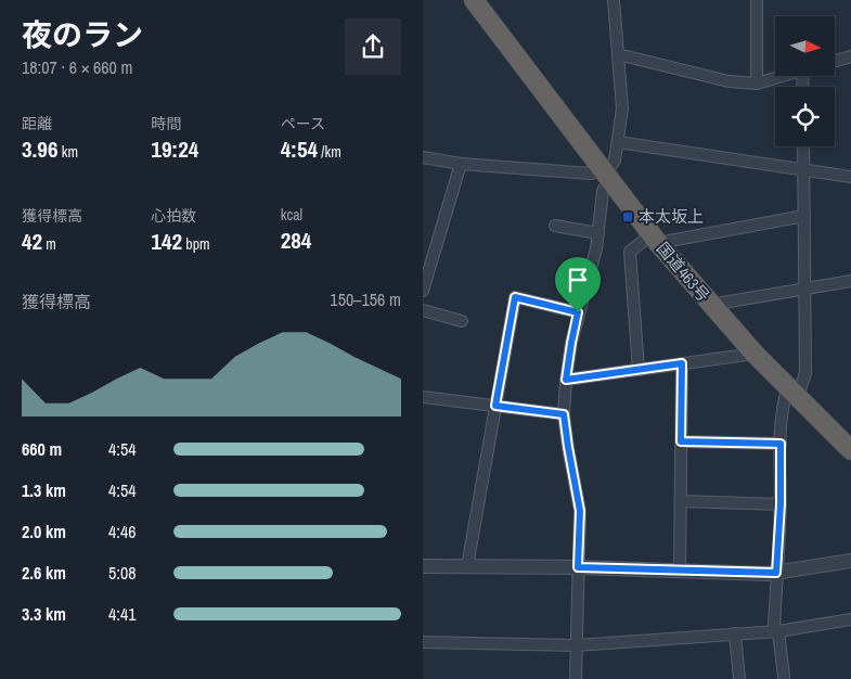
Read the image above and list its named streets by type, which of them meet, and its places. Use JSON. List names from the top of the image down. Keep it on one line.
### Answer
{"streets":{"highway":["国道463号"]},"places":{"transit":["本太坂上"]},"north":"right","page":{"heading":["夜のラン","18:07 · 6 × 660 m"],"stats":[["距離","3.96 km"],["時間","19:24"],["ペース","4:54 /km"],["獲得標高","42 m"],["心拍数","142 bpm"],["kcal","284"]],"chart":["獲得標高","150–156 m"],"list":[{"name":"660 m","note":"4:54"},{"name":"1.3 km","note":"4:54"},{"name":"2.0 km","note":"4:46"},{"name":"2.6 km","note":"5:08"},{"name":"3.3 km","note":"4:41"}]}}
